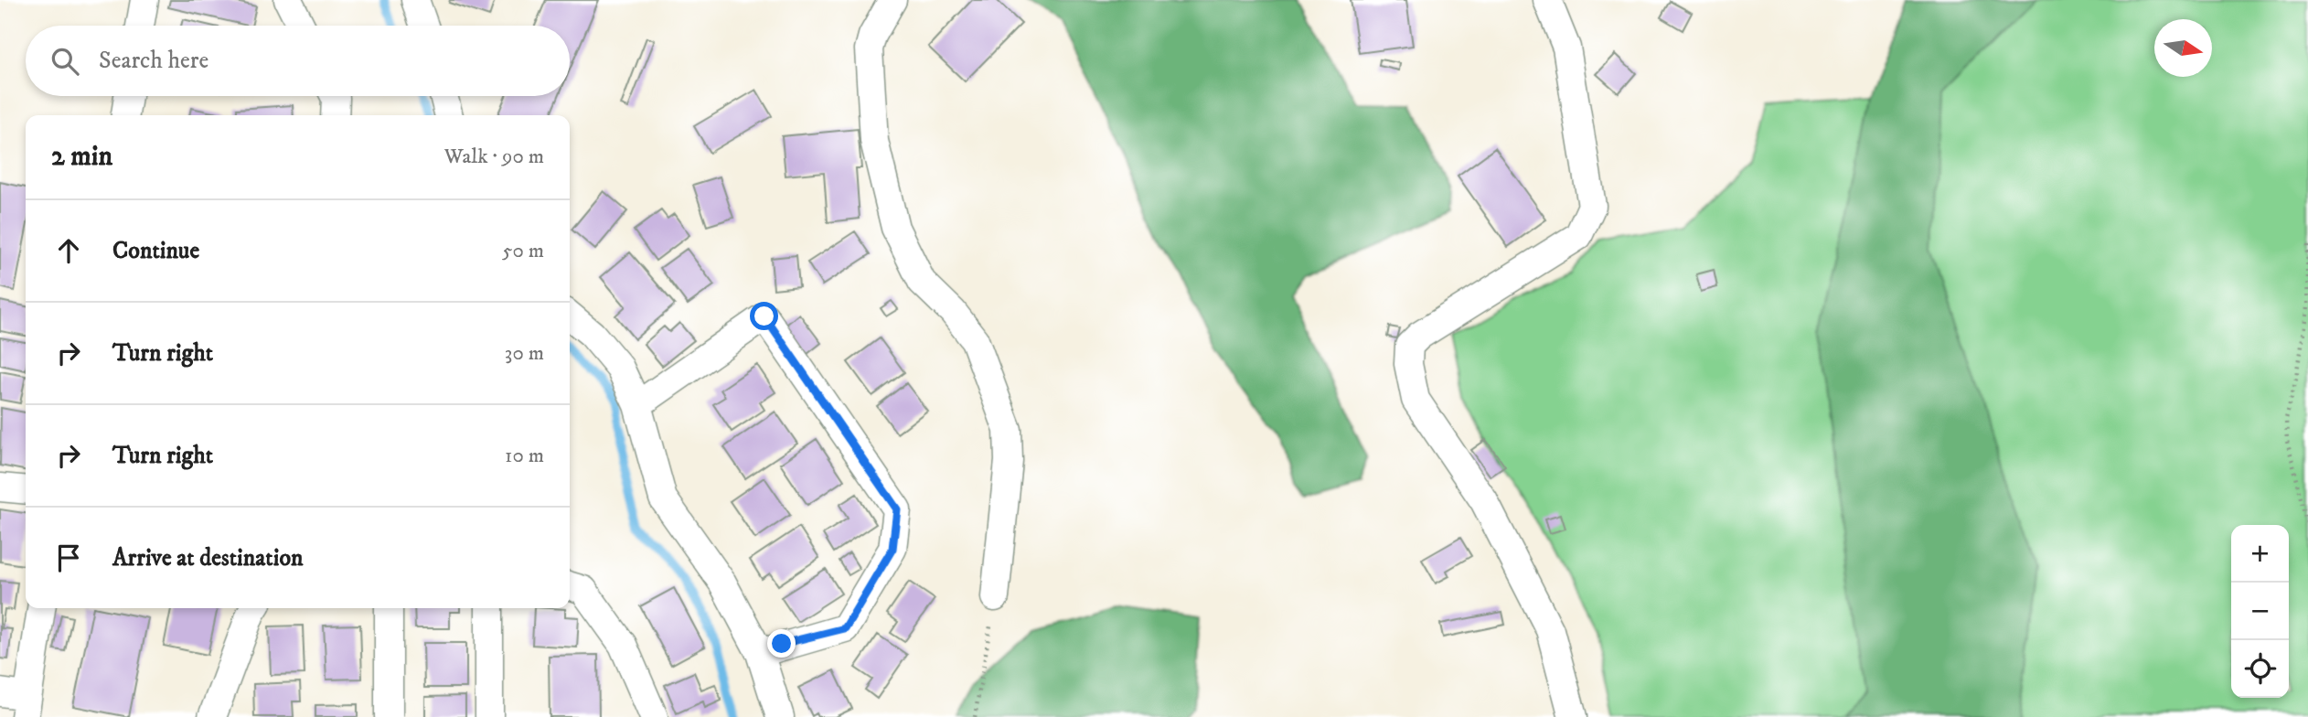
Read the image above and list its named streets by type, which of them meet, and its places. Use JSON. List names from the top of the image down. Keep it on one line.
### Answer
{"north":"right","page":{"search":"Search here","heading":["2 min","Walk · 90 m"],"list":[["Continue","50 m"],["Turn right","30 m"],["Turn right","10 m"],"Arrive at destination"],"map_buttons":["+","−"]}}
